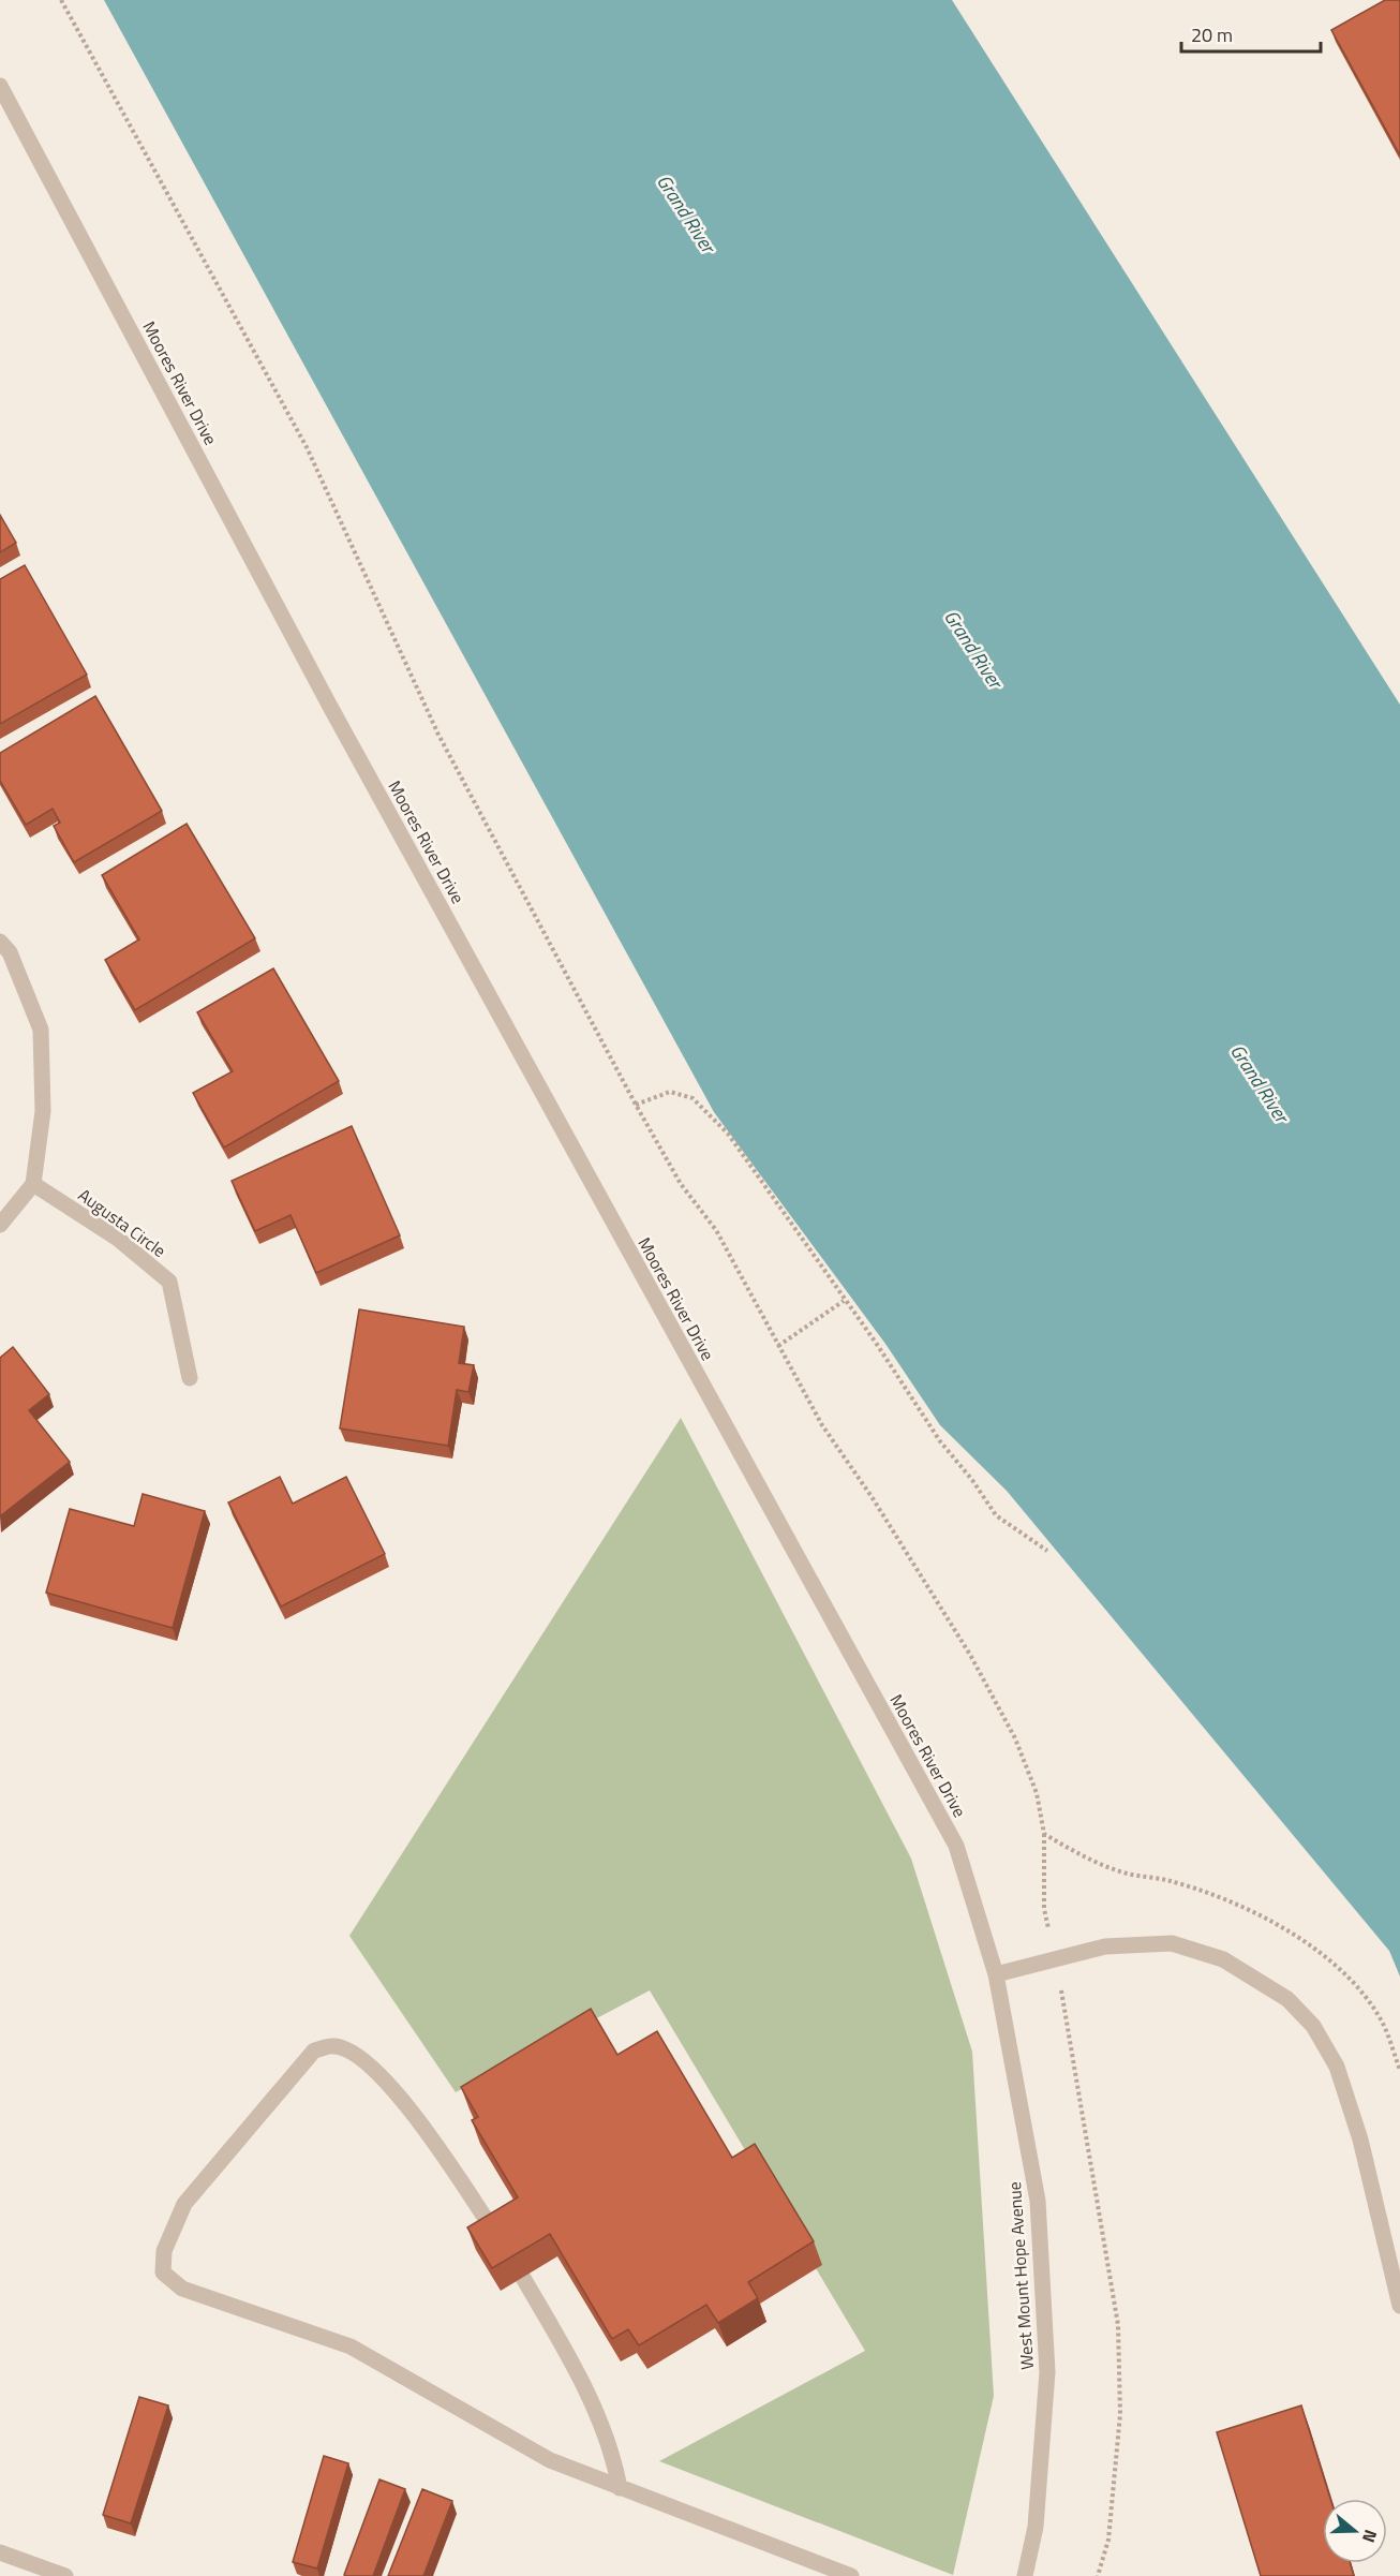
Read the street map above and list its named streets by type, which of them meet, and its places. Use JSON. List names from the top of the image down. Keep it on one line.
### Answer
{"streets":{"street":["Moores River Drive","Augusta Circle","West Mount Hope Avenue"]},"crossings":[["Moores River Drive","West Mount Hope Avenue"]],"water":["Grand River"],"scale_bar":"20 m","north":"right"}
